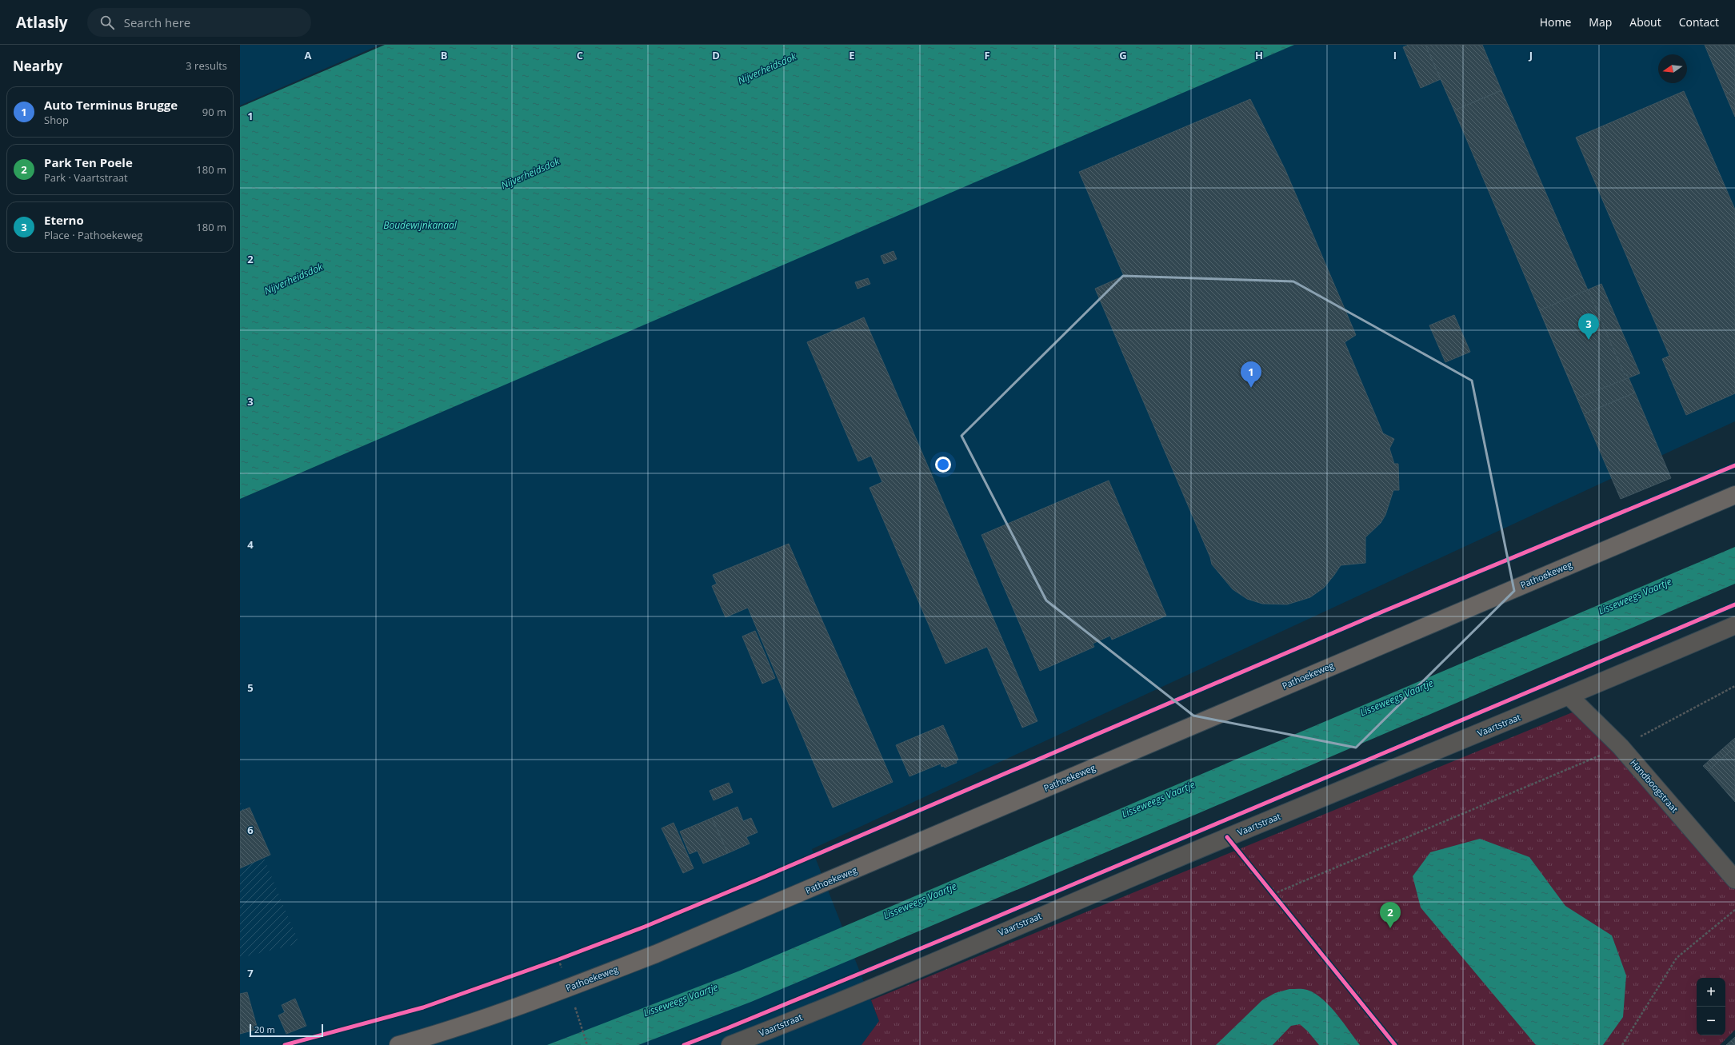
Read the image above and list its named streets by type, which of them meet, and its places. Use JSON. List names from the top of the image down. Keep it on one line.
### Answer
{"streets":{"main road":["Pathoekeweg"],"street":["Vaartstraat","Handboogstraat"]},"crossings":[["Vaartstraat","Handboogstraat"]],"water":["Nijverheidsdok","Boudewijnkanaal","Lisseweegs Vaartje"],"scale_bar":"20 m","north":"left","page":{"header":"Atlasly","search":"Search here","nav":["Home","Map","About","Contact"],"heading":["Nearby","3 results"],"list":[{"mark":"1","name":"Auto Terminus Brugge","note":"Shop","value":"90 m"},{"mark":"2","name":"Park Ten Poele","note":"Park · Vaartstraat","value":"180 m"},{"mark":"3","name":"Eterno","note":"Place · Pathoekeweg","value":"180 m"}],"pins":["3","1","2"],"map_buttons":["+","−"],"scale":"20 m"},"grid":{"columns":["A","B","C","D","E","F","G","H","I","J"],"rows":["1","2","3","4","5","6","7"]}}
